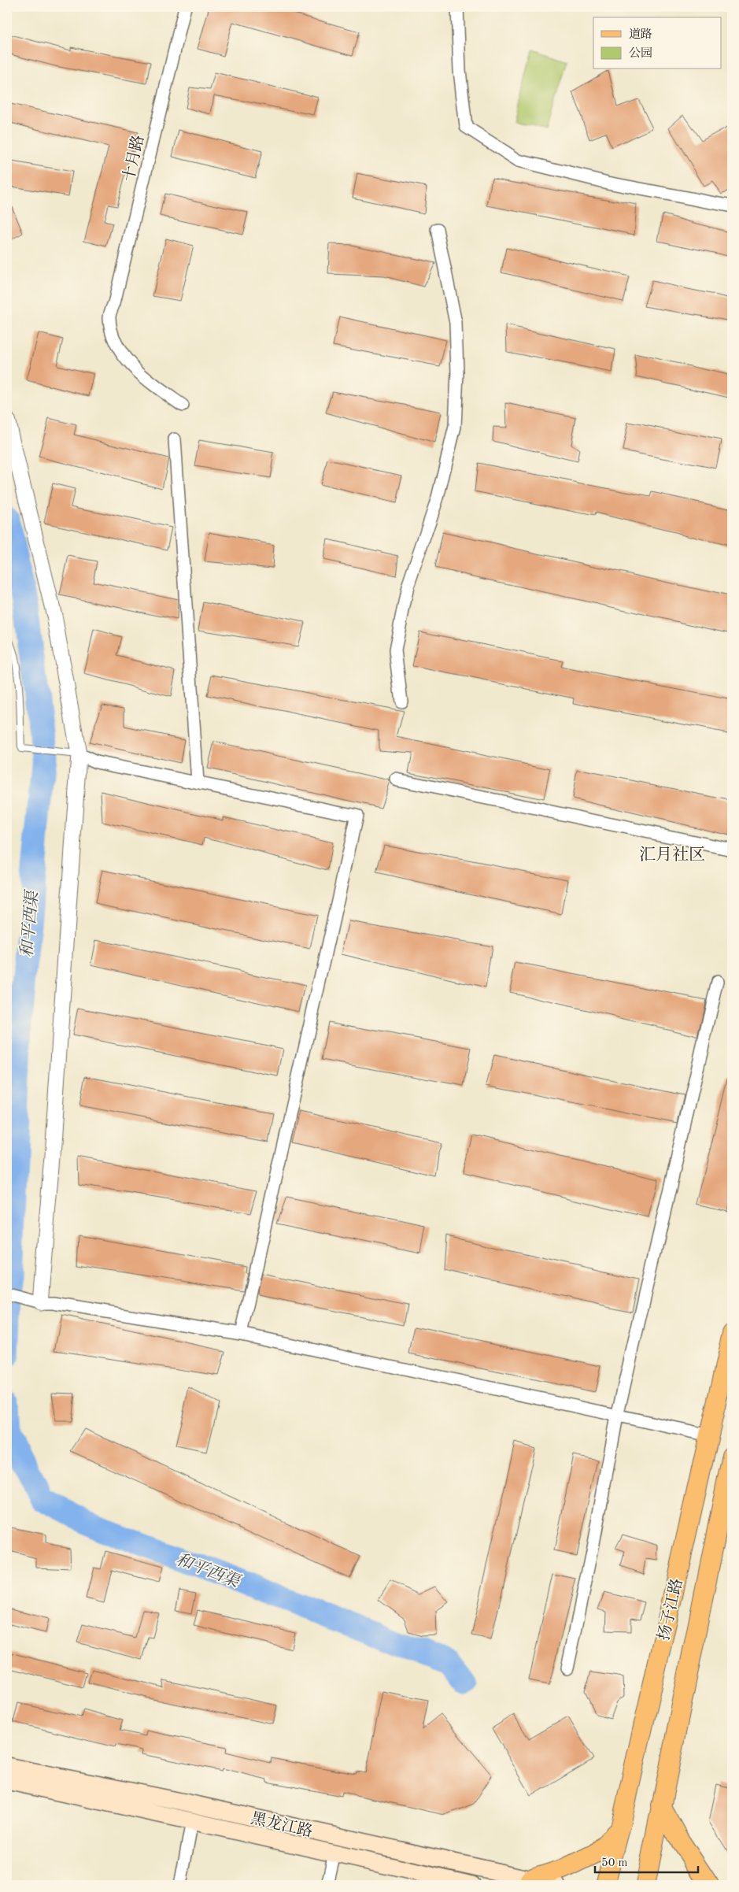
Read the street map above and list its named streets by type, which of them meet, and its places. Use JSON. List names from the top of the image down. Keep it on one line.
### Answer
{"streets":{"main road":["扬子江路","黑龙江路"],"street":["十月路"]},"districts":["汇月社区"],"water":["和平西渠"],"legend":["道路","公园"],"scale_bar":"50 m"}
